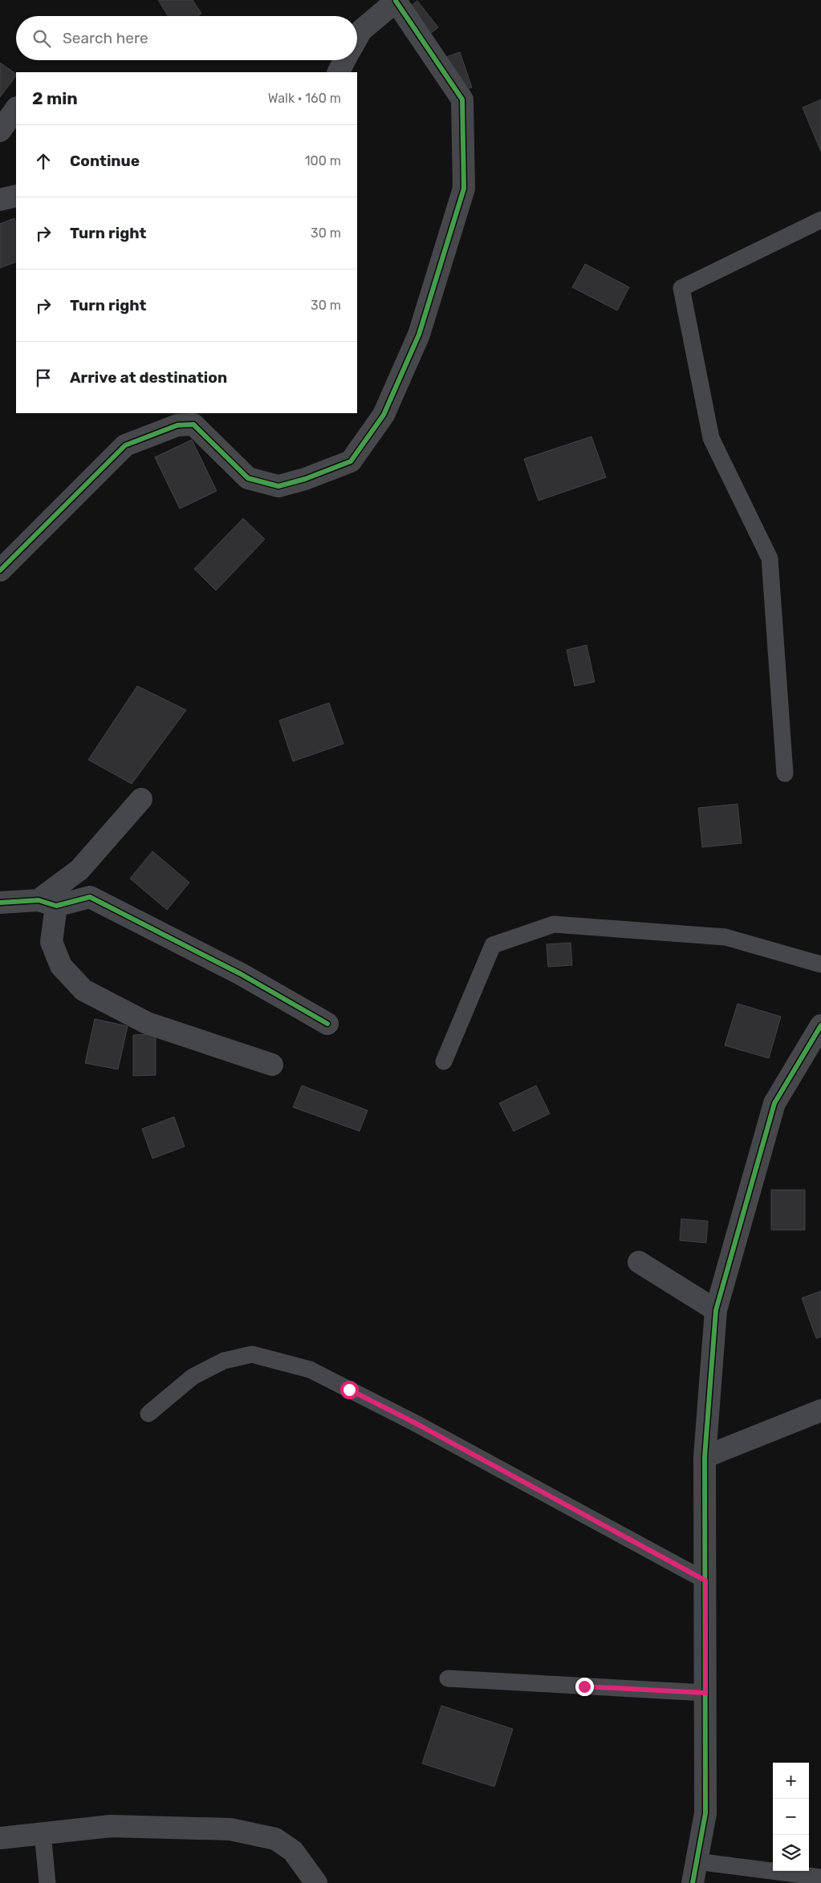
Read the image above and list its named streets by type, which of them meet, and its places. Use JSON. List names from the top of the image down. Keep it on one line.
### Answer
{"page":{"search":"Search here","heading":["2 min","Walk · 160 m"],"list":[["Continue","100 m"],["Turn right","30 m"],["Turn right","30 m"],"Arrive at destination"],"map_buttons":["+","−"]}}
